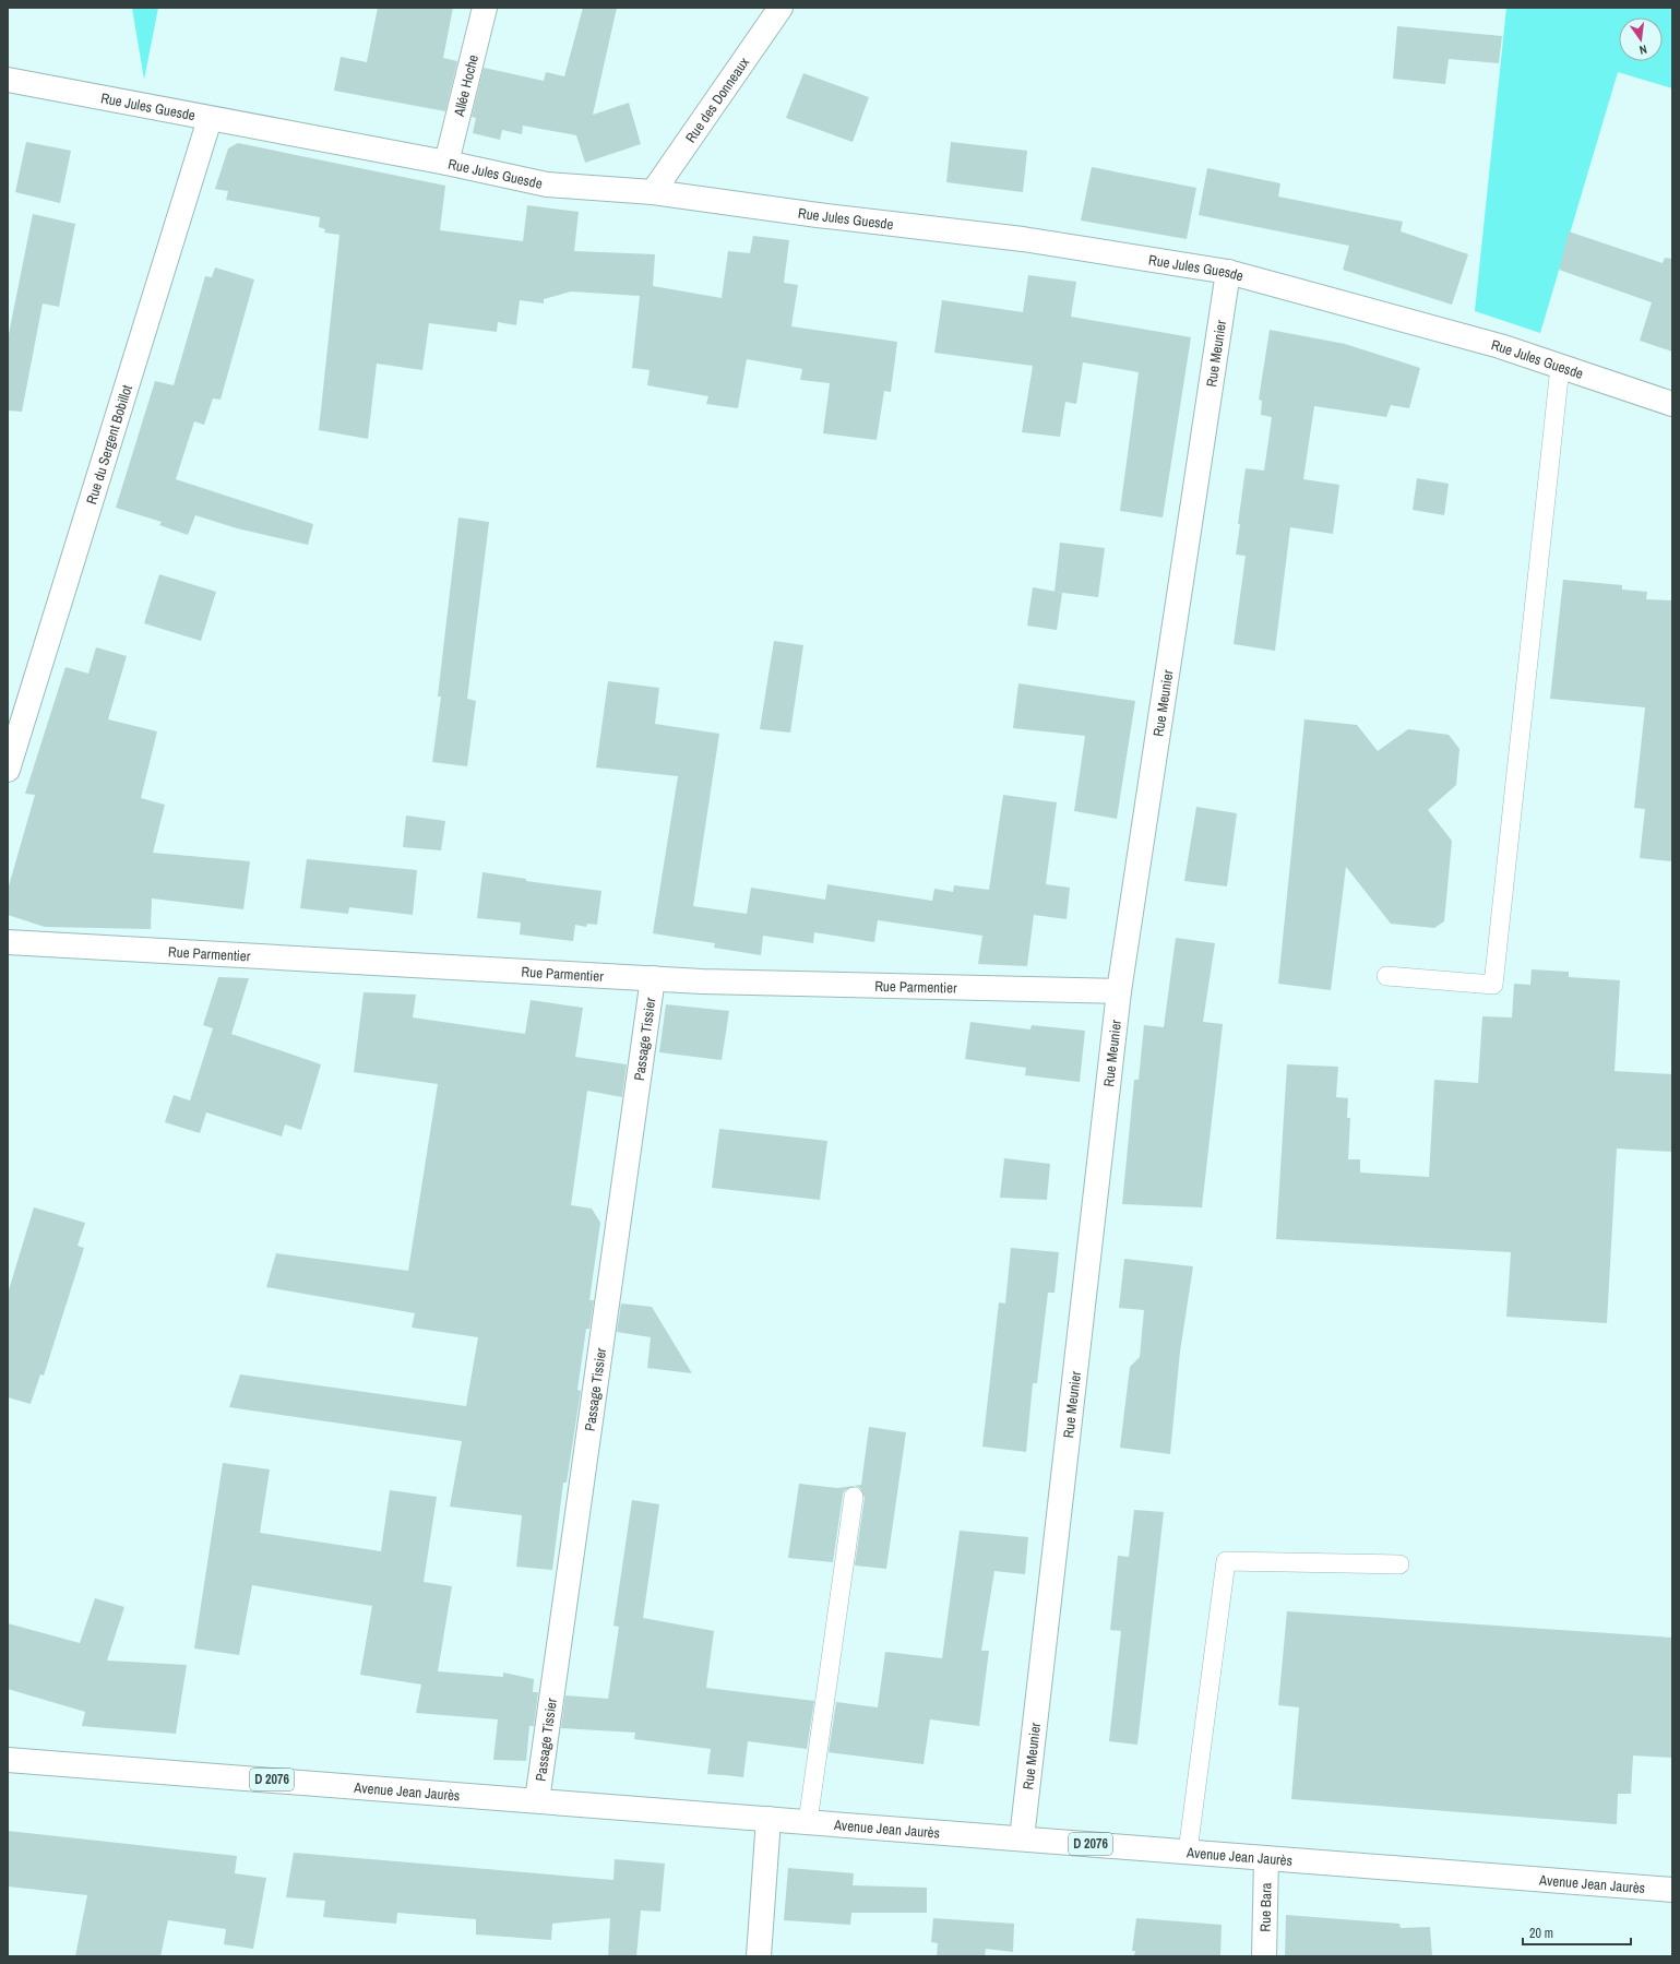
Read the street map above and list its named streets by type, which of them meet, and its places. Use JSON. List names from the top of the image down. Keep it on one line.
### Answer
{"streets":{"street":["Allée Hoche","Rue des Donneaux","Rue Jules Guesde","Rue Meunier","Rue du Sergent Bobillot","Rue Parmentier","Passage Tissier","D 2076","Avenue Jean Jaurès","Rue Bara"]},"crossings":[["Allée Hoche","Rue Jules Guesde"],["Rue des Donneaux","Rue Jules Guesde"],["Rue Jules Guesde","Rue Meunier"],["Rue Jules Guesde","Rue du Sergent Bobillot"],["Rue Meunier","Rue Parmentier"],["Rue Meunier","Avenue Jean Jaurès"],["Rue Parmentier","Passage Tissier"],["Passage Tissier","Avenue Jean Jaurès"],["Avenue Jean Jaurès","Rue Bara"]],"scale_bar":"20 m","north":"bottom"}
